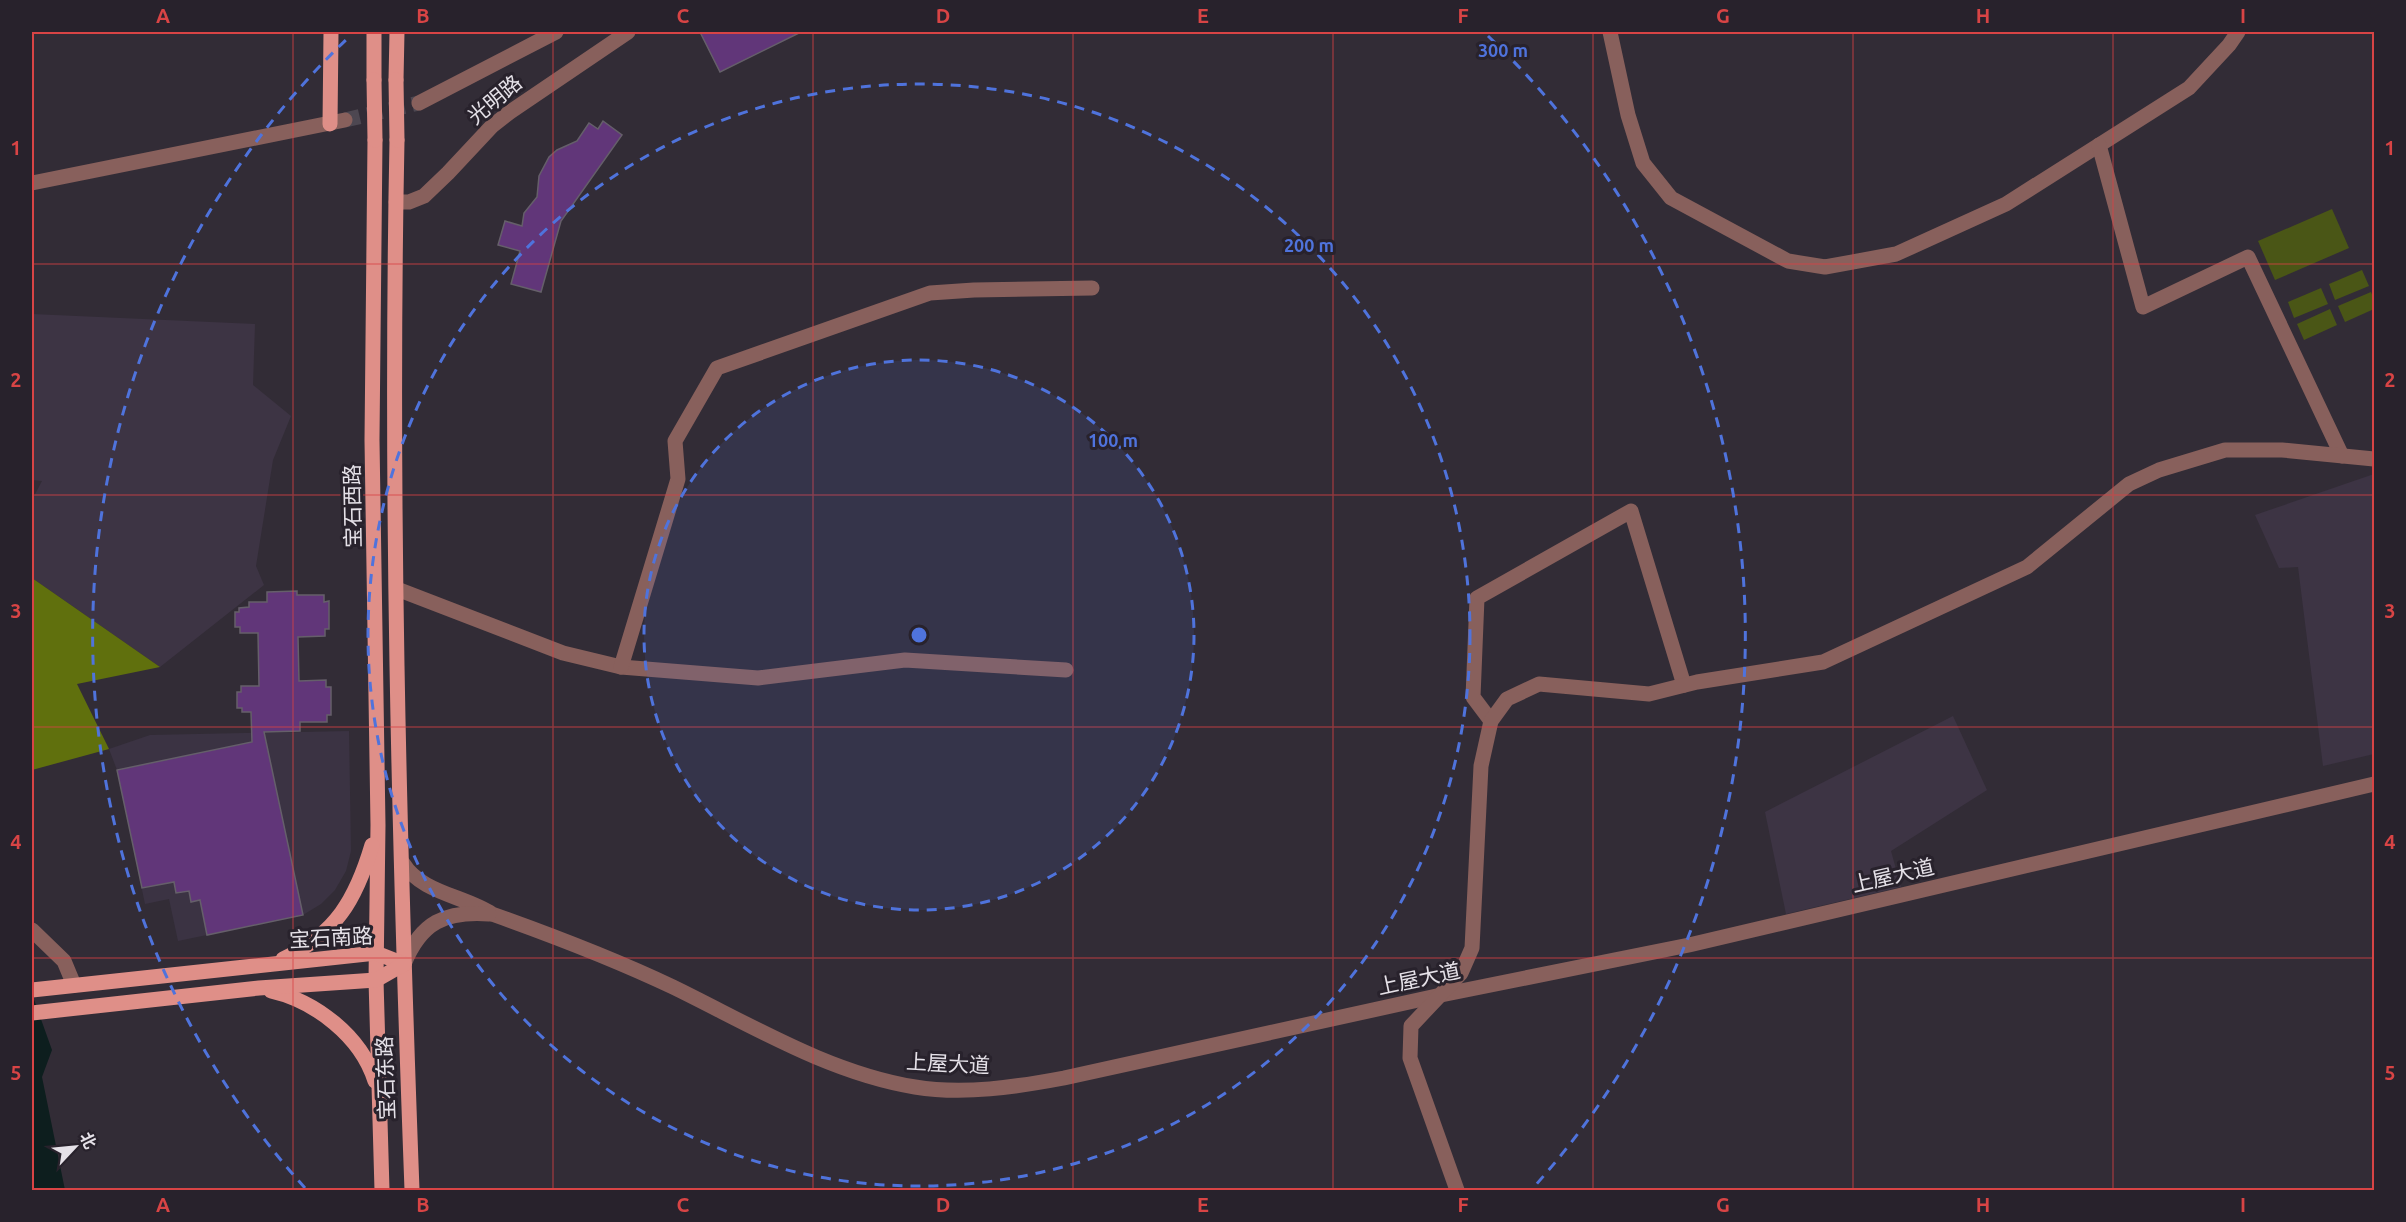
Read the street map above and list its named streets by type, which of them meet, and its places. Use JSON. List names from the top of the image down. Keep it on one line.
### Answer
{"streets":{"main road":["宝石西路","宝石南路","宝石东路"],"street":["光明路","上屋大道"]},"crossings":[["光明路","宝石西路"],["宝石西路","上屋大道"],["宝石西路","宝石南路"],["宝石西路","宝石东路"],["上屋大道","宝石南路"],["上屋大道","宝石东路"],["宝石南路","宝石东路"]],"north":"top right","grid":{"columns":["A","B","C","D","E","F","G","H","I"],"rows":["1","2","3","4","5"]},"rings":["300 m","200 m","100 m"]}
